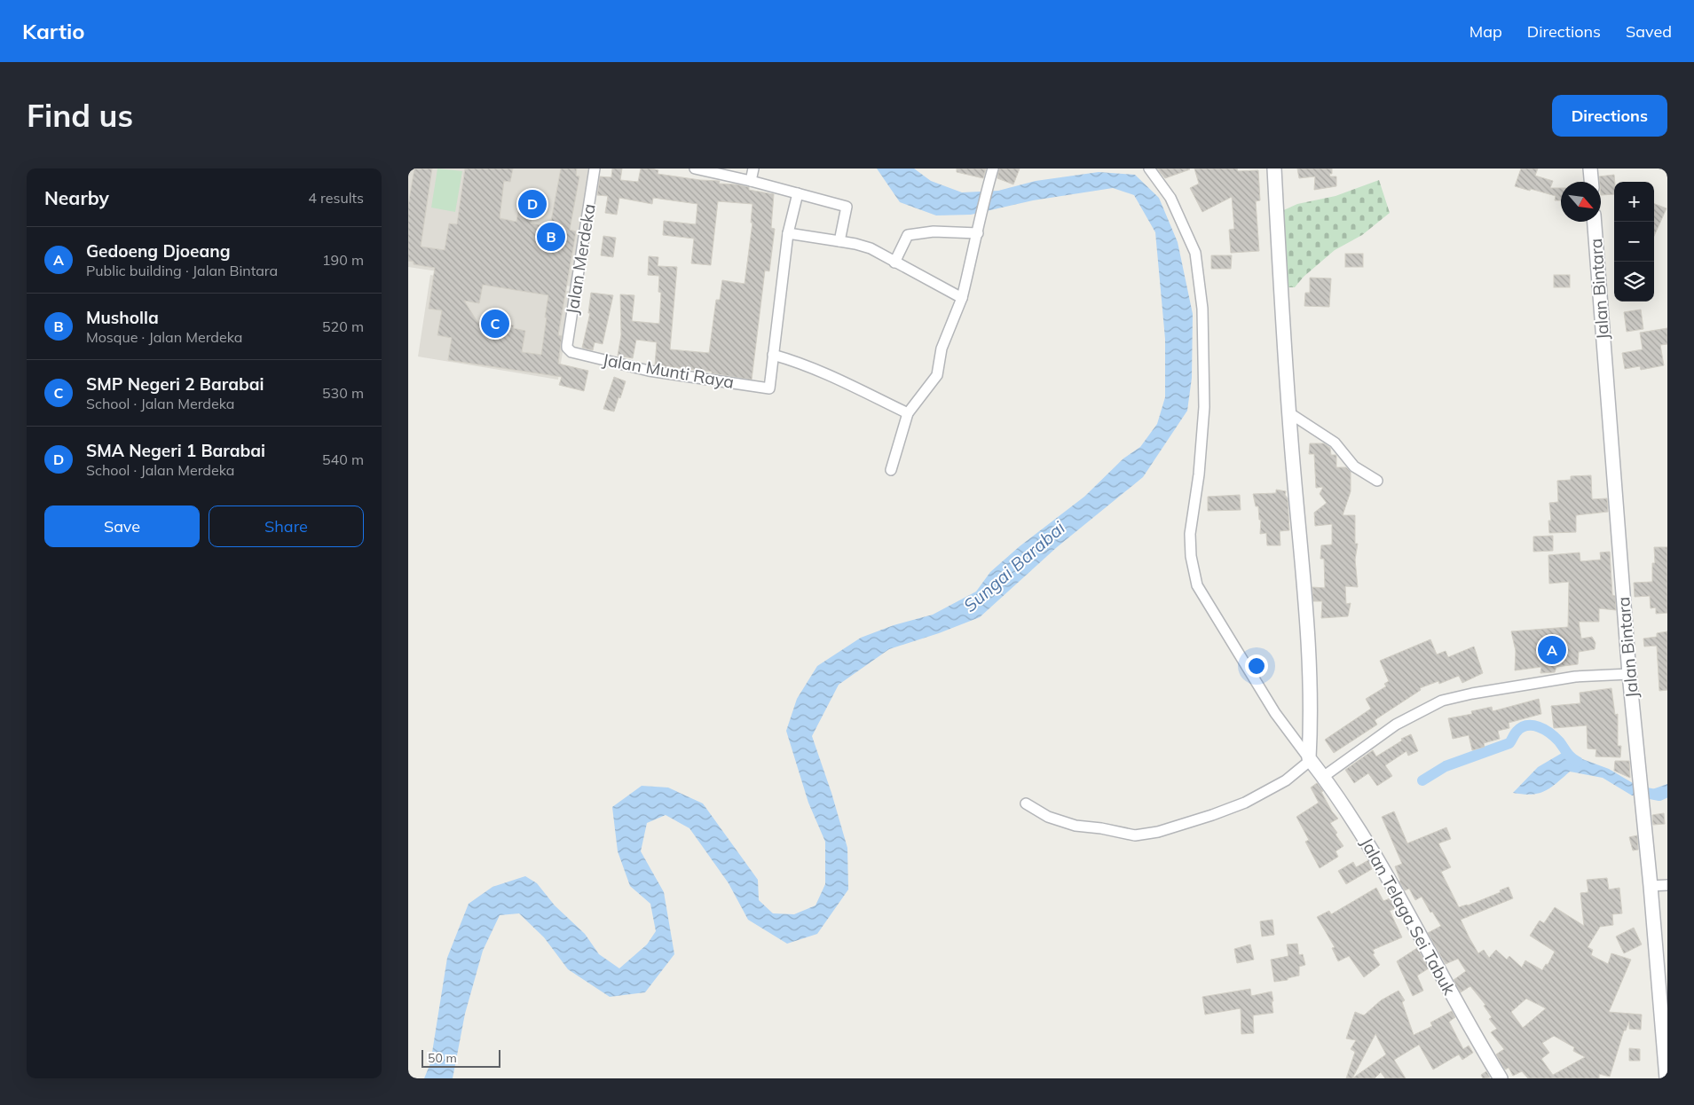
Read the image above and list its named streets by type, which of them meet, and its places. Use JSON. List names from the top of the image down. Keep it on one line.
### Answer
{"streets":{"main road":["Jalan Bintara","Jalan Telaga Sei Tabuk"],"street":["Jalan Merdeka","Jalan Munti Raya"]},"crossings":[["Jalan Merdeka","Jalan Munti Raya"]],"water":["Sungai Barabai"],"scale_bar":"50 m","north":"bottom right","page":{"header":"Kartio","nav":["Map","Directions","Saved"],"buttons":["Directions",["Save","Share"]],"title":"Find us","heading":["Nearby","4 results"],"map_buttons":["+","−"],"pins":["D","B","C","A"],"list":[{"mark":"A","name":"Gedoeng Djoeang","note":"Public building · Jalan Bintara","value":"190 m"},{"mark":"B","name":"Musholla","note":"Mosque · Jalan Merdeka","value":"520 m"},{"mark":"C","name":"SMP Negeri 2 Barabai","note":"School · Jalan Merdeka","value":"530 m"},{"mark":"D","name":"SMA Negeri 1 Barabai","note":"School · Jalan Merdeka","value":"540 m"}],"scale":"50 m"}}
